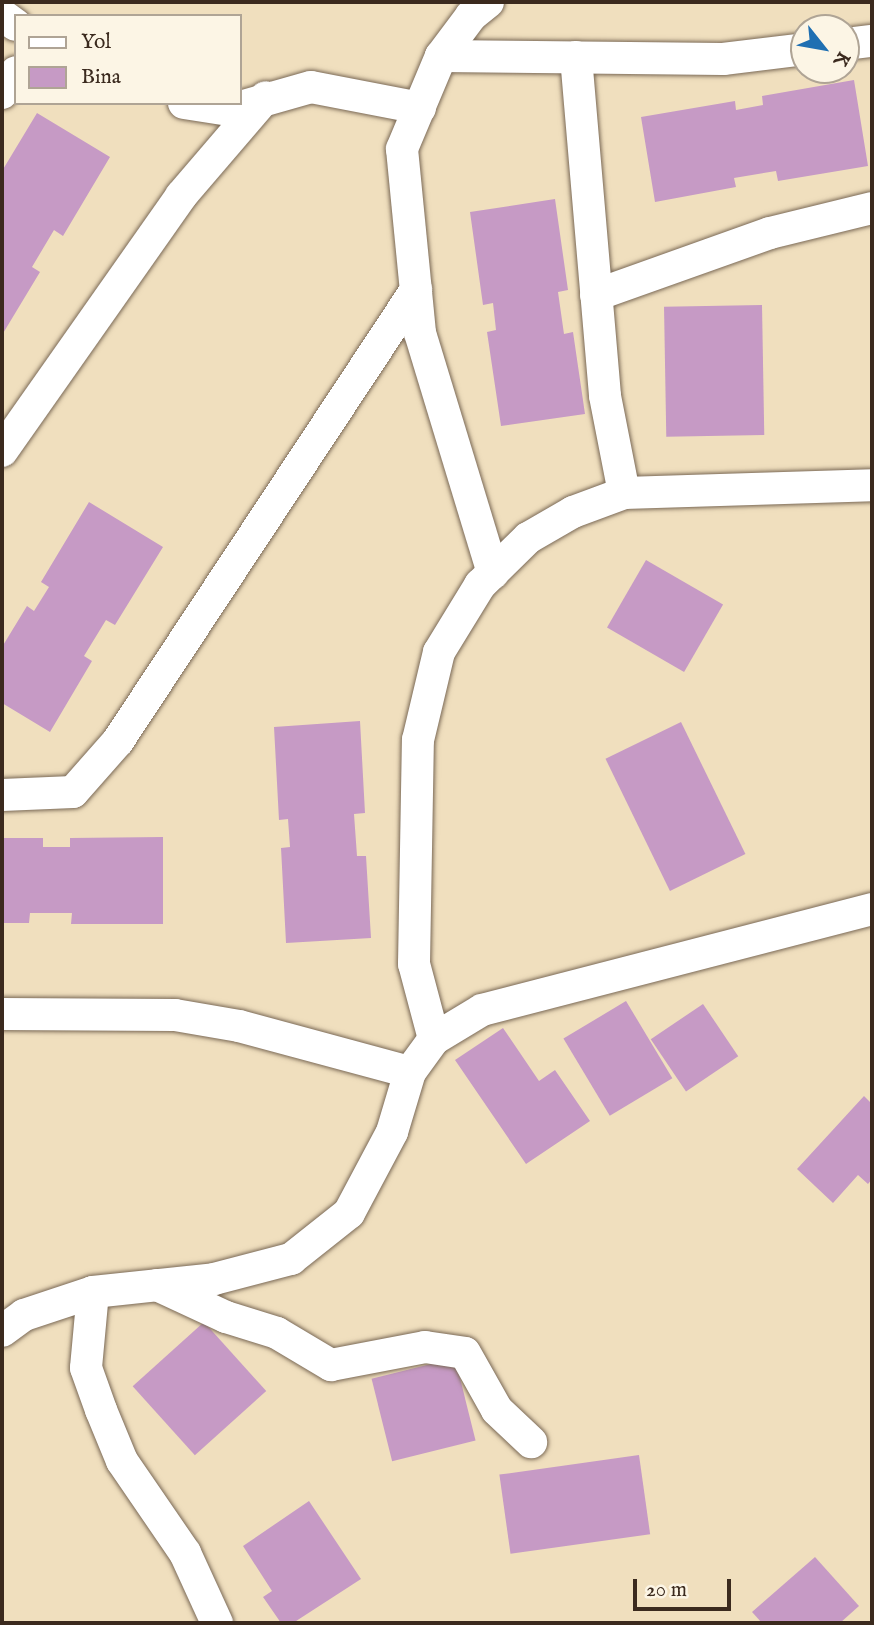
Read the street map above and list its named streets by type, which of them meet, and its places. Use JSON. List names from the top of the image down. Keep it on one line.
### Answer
{"legend":["Yol","Bina"],"scale_bar":"20 m","north":"bottom right"}
